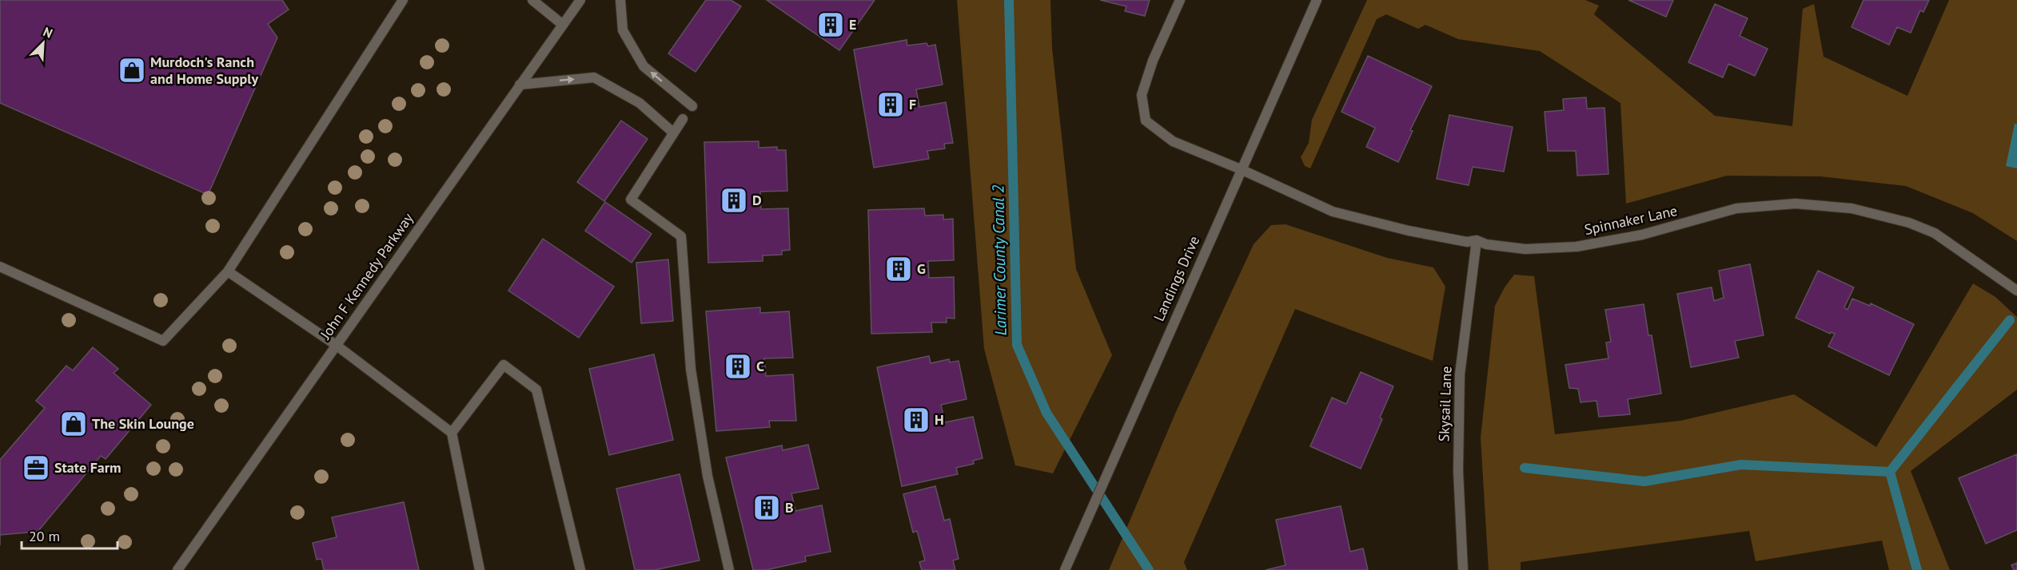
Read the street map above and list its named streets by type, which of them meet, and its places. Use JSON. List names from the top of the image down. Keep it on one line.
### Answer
{"streets":{"street":["Spinnaker Lane","John F Kennedy Parkway","Landings Drive","Skysail Lane"]},"crossings":[["Spinnaker Lane","Landings Drive"],["Spinnaker Lane","Skysail Lane"]],"water":["Larimer County Canal 2"],"places":{"building":["E","F","D","G","C","H","B"],"shop":["Murdoch's Ranch and Home Supply","The Skin Lounge"],"office":["State Farm"]},"scale_bar":"20 m","north":"top right"}
